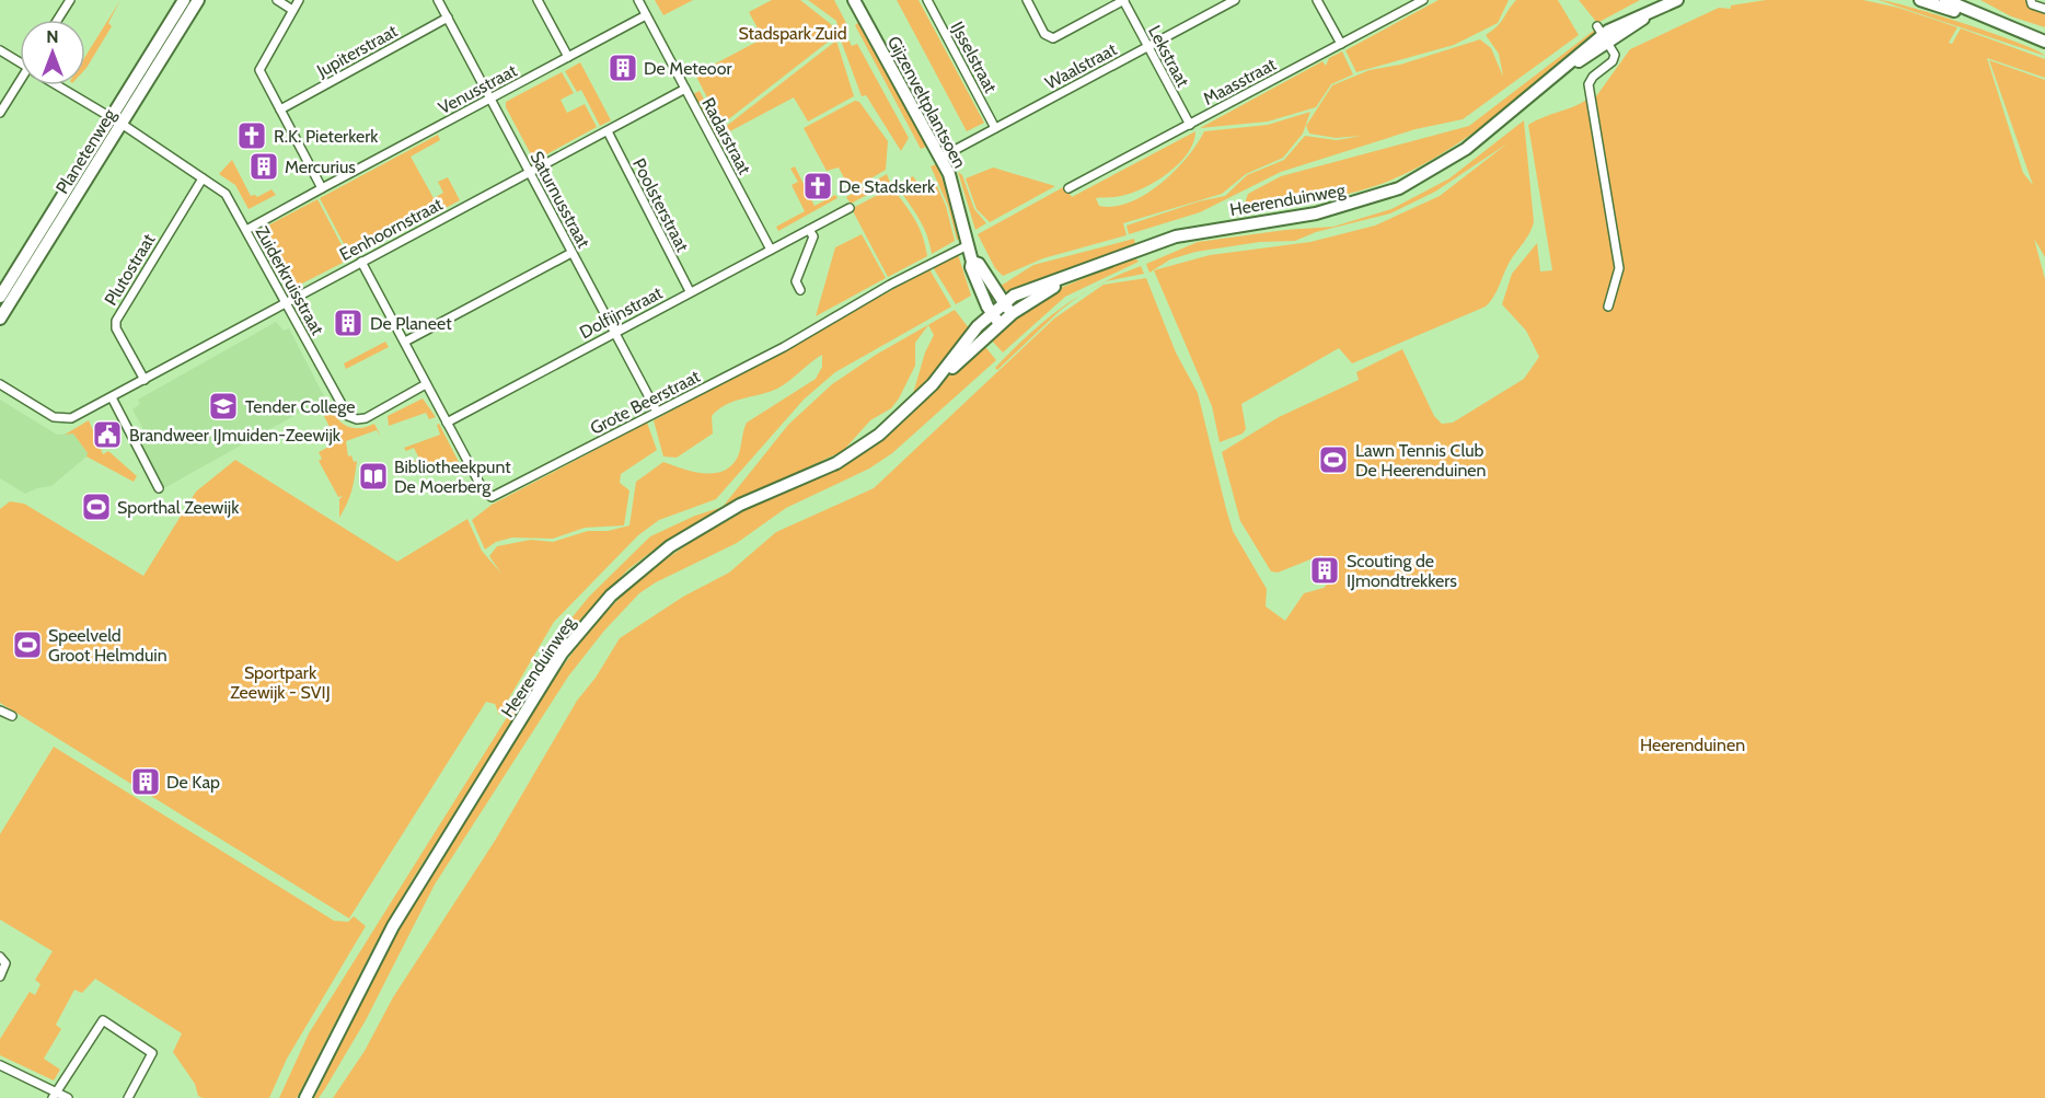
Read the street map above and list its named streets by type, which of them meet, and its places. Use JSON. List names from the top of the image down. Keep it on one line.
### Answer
{"streets":{"main road":["Gijzenveltplantsoen","Planetenweg","Heerenduinweg"],"street":["Jupiterstraat","Lekstraat","IJsselstraat","Waalstraat","Maasstraat","Venusstraat","Radarstraat","Saturnusstraat","Poolsterstraat","Eenhoornstraat","Plutostraat","Zuiderkruisstraat","Dolfijnstraat","Grote Beerstraat"]},"crossings":[["Jupiterstraat","Saturnusstraat"],["Lekstraat","Waalstraat"],["Lekstraat","Maasstraat"],["IJsselstraat","Waalstraat"],["Waalstraat","Gijzenveltplantsoen"],["Venusstraat","Radarstraat"],["Venusstraat","Saturnusstraat"],["Venusstraat","Zuiderkruisstraat"],["Gijzenveltplantsoen","Heerenduinweg"],["Gijzenveltplantsoen","Grote Beerstraat"],["Radarstraat","Eenhoornstraat"],["Radarstraat","Dolfijnstraat"],["Planetenweg","Zuiderkruisstraat"],["Saturnusstraat","Eenhoornstraat"],["Saturnusstraat","Dolfijnstraat"],["Saturnusstraat","Grote Beerstraat"],["Poolsterstraat","Eenhoornstraat"],["Poolsterstraat","Dolfijnstraat"],["Eenhoornstraat","Plutostraat"],["Eenhoornstraat","Zuiderkruisstraat"],["Eenhoornstraat","Grote Beerstraat"],["Plutostraat","Zuiderkruisstraat"],["Zuiderkruisstraat","Grote Beerstraat"],["Dolfijnstraat","Grote Beerstraat"]],"parks":["Stadspark Zuid","Sportpark Zeewijk - SVIJ","Heerenduinen"],"places":{"building":["De Meteoor","Mercurius","De Planeet","Scouting de IJmondtrekkers","De Kap"],"church":["R.K. Pieterkerk","De Stadskerk"],"school or university":["Tender College"],"public building":["Brandweer IJmuiden-Zeewijk"],"sports":["Lawn Tennis Club De Heerenduinen","Sporthal Zeewijk","Speelveld Groot Helmduin"],"library":["Bibliotheekpunt De Moerberg"]},"north":"top"}
